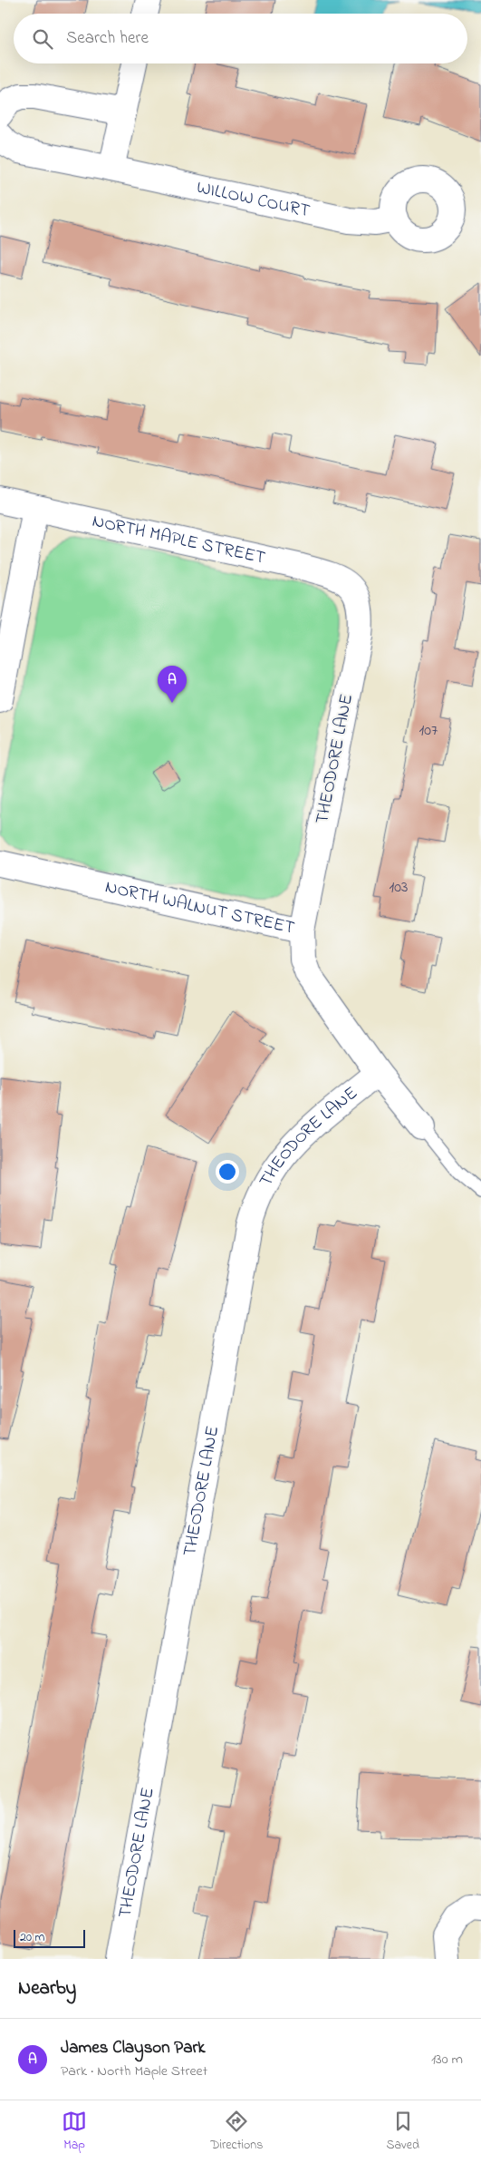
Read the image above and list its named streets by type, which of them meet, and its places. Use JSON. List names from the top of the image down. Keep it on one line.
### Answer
{"streets":{"street":["WILLOW COURT","NORTH MAPLE STREET","THEODORE LANE","NORTH WALNUT STREET"]},"crossings":[["NORTH MAPLE STREET","THEODORE LANE"],["THEODORE LANE","NORTH WALNUT STREET"]],"house_numbers":["107","103"],"scale_bar":"20 m","page":{"search":"Search here","pins":"A","scale":"20 m","heading":"Nearby","list":[{"mark":"A","name":"James Clayson Park","note":"Park · North Maple Street","value":"130 m"}],"nav":["Map","Directions","Saved"]}}
